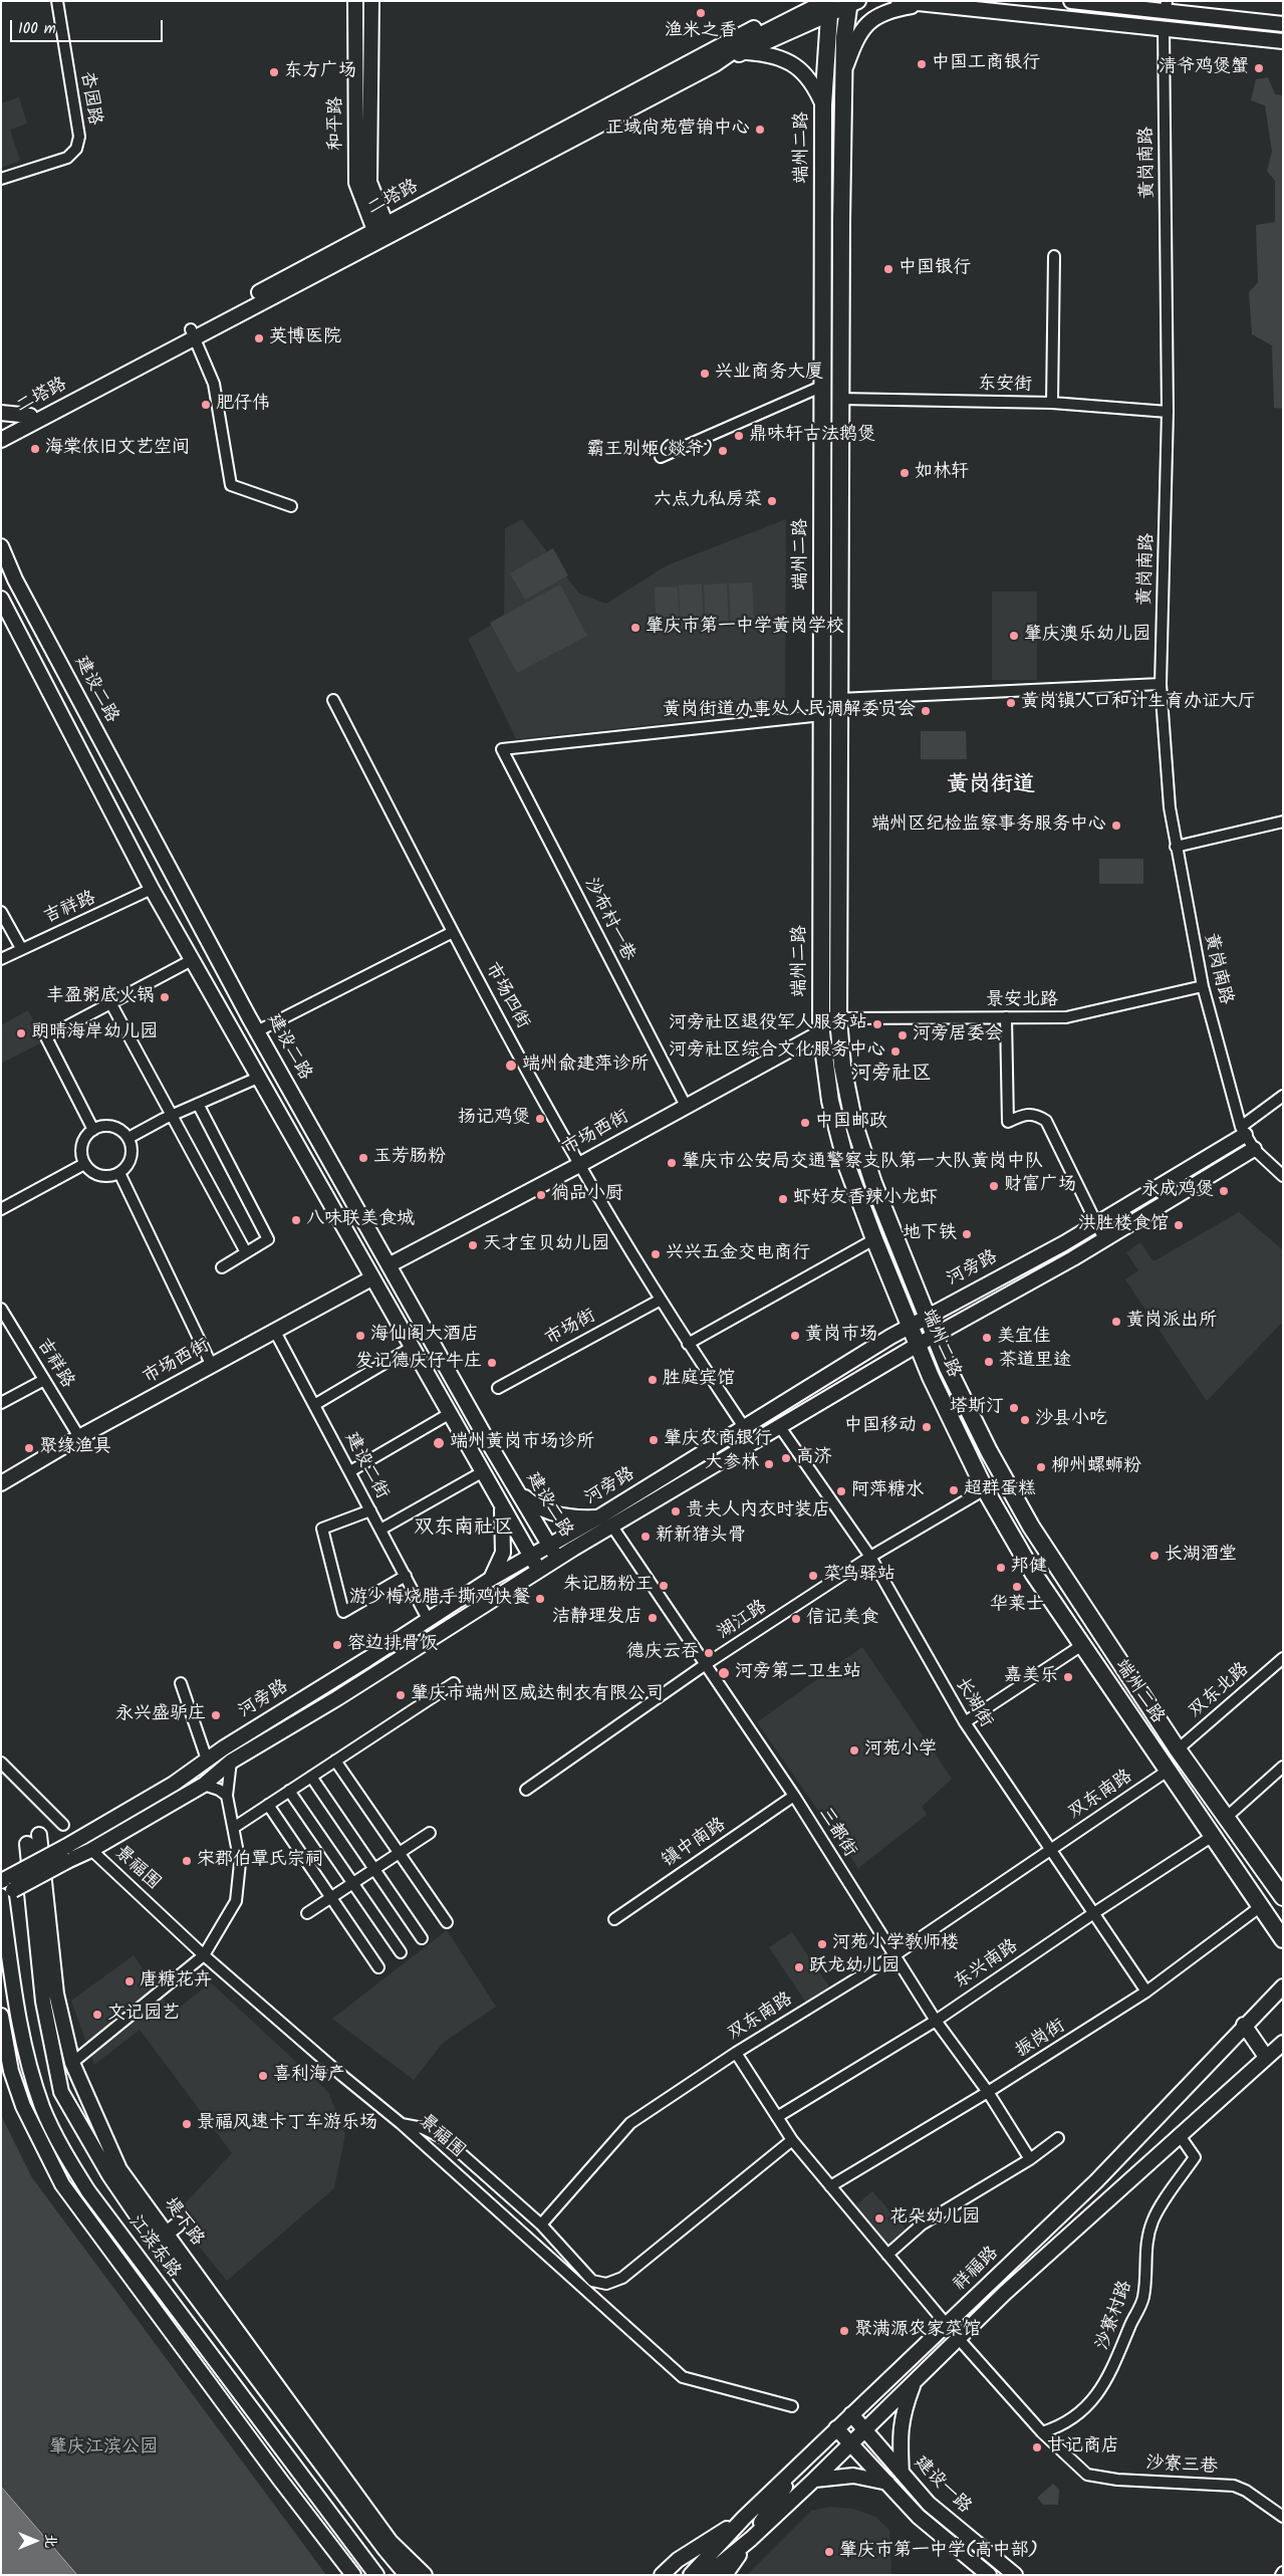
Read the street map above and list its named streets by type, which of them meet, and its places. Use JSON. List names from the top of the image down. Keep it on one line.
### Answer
{"streets":{"main road":["端州二路"],"street":["杏园路","和平路","黄岗南路","二塔路","东安街","建设二路","吉祥路","沙布村一巷","市场四街","景安北路","市场西街","河旁路","市场街","建设二街","湖江路","双东北路","长湖街","双东南路","三都街","镇中南路","景福围","东兴南路","振岗街","堤下路","江滨东路","祥福路","沙寮村路","沙寮三巷","建设一路"]},"crossings":[["和平路","二塔路"],["端州二路","二塔路"],["端州二路","东安街"],["端州二路","沙布村一巷"],["端州二路","景安北路"],["端州二路","市场西街"],["端州二路","河旁路"],["端州二路","湖江路"],["端州二路","双东北路"],["端州二路","双东南路"],["端州二路","东兴南路"],["端州二路","振岗街"],["黄岗南路","东安街"],["黄岗南路","景安北路"],["黄岗南路","河旁路"],["建设二路","市场西街"],["建设二路","河旁路"],["吉祥路","市场西街"],["沙布村一巷","市场西街"],["市场四街","市场西街"],["市场四街","河旁路"],["市场四街","市场街"],["市场西街","建设二街"],["河旁路","建设二街"],["河旁路","长湖街"],["河旁路","三都街"],["河旁路","景福围"],["河旁路","江滨东路"],["湖江路","长湖街"],["湖江路","三都街"],["长湖街","双东南路"],["长湖街","东兴南路"],["长湖街","振岗街"],["双东南路","三都街"],["三都街","镇中南路"],["三都街","东兴南路"],["三都街","振岗街"],["祥福路","沙寮村路"],["祥福路","沙寮三巷"],["祥福路","建设一路"],["沙寮村路","沙寮三巷"]],"districts":["黄岗街道","河旁社区","双东南社区"],"parks":["肇庆江滨公园"],"places":["渔米之香","中国工商银行","清爷鸡煲蟹","东方广场","正域尚苑营销中心","中国银行","英博医院","兴业商务大厦","肥仔伟","鼎味轩古法鹅煲","海棠依旧文艺空间","霸王别姬(燚爷)","如林轩","六点九私房菜","肇庆市第一中学黄岗学校","肇庆澳乐幼儿园","黄岗镇人口和计生育办证大厅","黄岗街道办事处人民调解委员会","端州区纪检监察事务服务中心","丰盈粥底火锅","河旁社区退役军人服务站","朗晴海岸幼儿园","河旁居委会","河旁社区综合文化服务中心","端州俞建萍诊所","扬记鸡煲","中国邮政","玉芳肠粉","肇庆市公安局交通警察支队第一大队黄岗中队","财富广场","永成鸡煲","徜品小厨","虾好友香辣小龙虾","八味联美食城","洪胜楼食馆","地下铁","天才宝贝幼儿园","兴兴五金交电商行","黄岗派出所","海仙阁大酒店","黄岗市场","美宜佳","茶道里途","发记德庆仔牛庄","胜庭宾馆","塔斯汀","沙县小吃","中国移动","肇庆农商银行","端州黄岗市场诊所","聚缘渔具","高济","大参林","柳州螺蛳粉","超群蛋糕","阿萍糖水","贵夫人内衣时装店","新新猪头骨","长湖酒堂","邦健","菜鸟驿站","朱记肠粉王","华莱士","游少梅烧腊手撕鸡快餐","洁静理发店","信记美食","容边排骨饭","德庆云吞","河旁第二卫生站","嘉美乐","肇庆市端州区威达制衣有限公司","永兴盛驴庄","河苑小学","宋郡伯覃氏宗祠","河苑小学教师楼","跃龙幼儿园","唐糖花卉","文记园艺","喜利海产","景福风速卡丁车游乐场","花朵幼儿园","聚满源农家菜馆","甘记商店","肇庆市第一中学(高中部)"],"scale_bar":"100 m","north":"right"}
